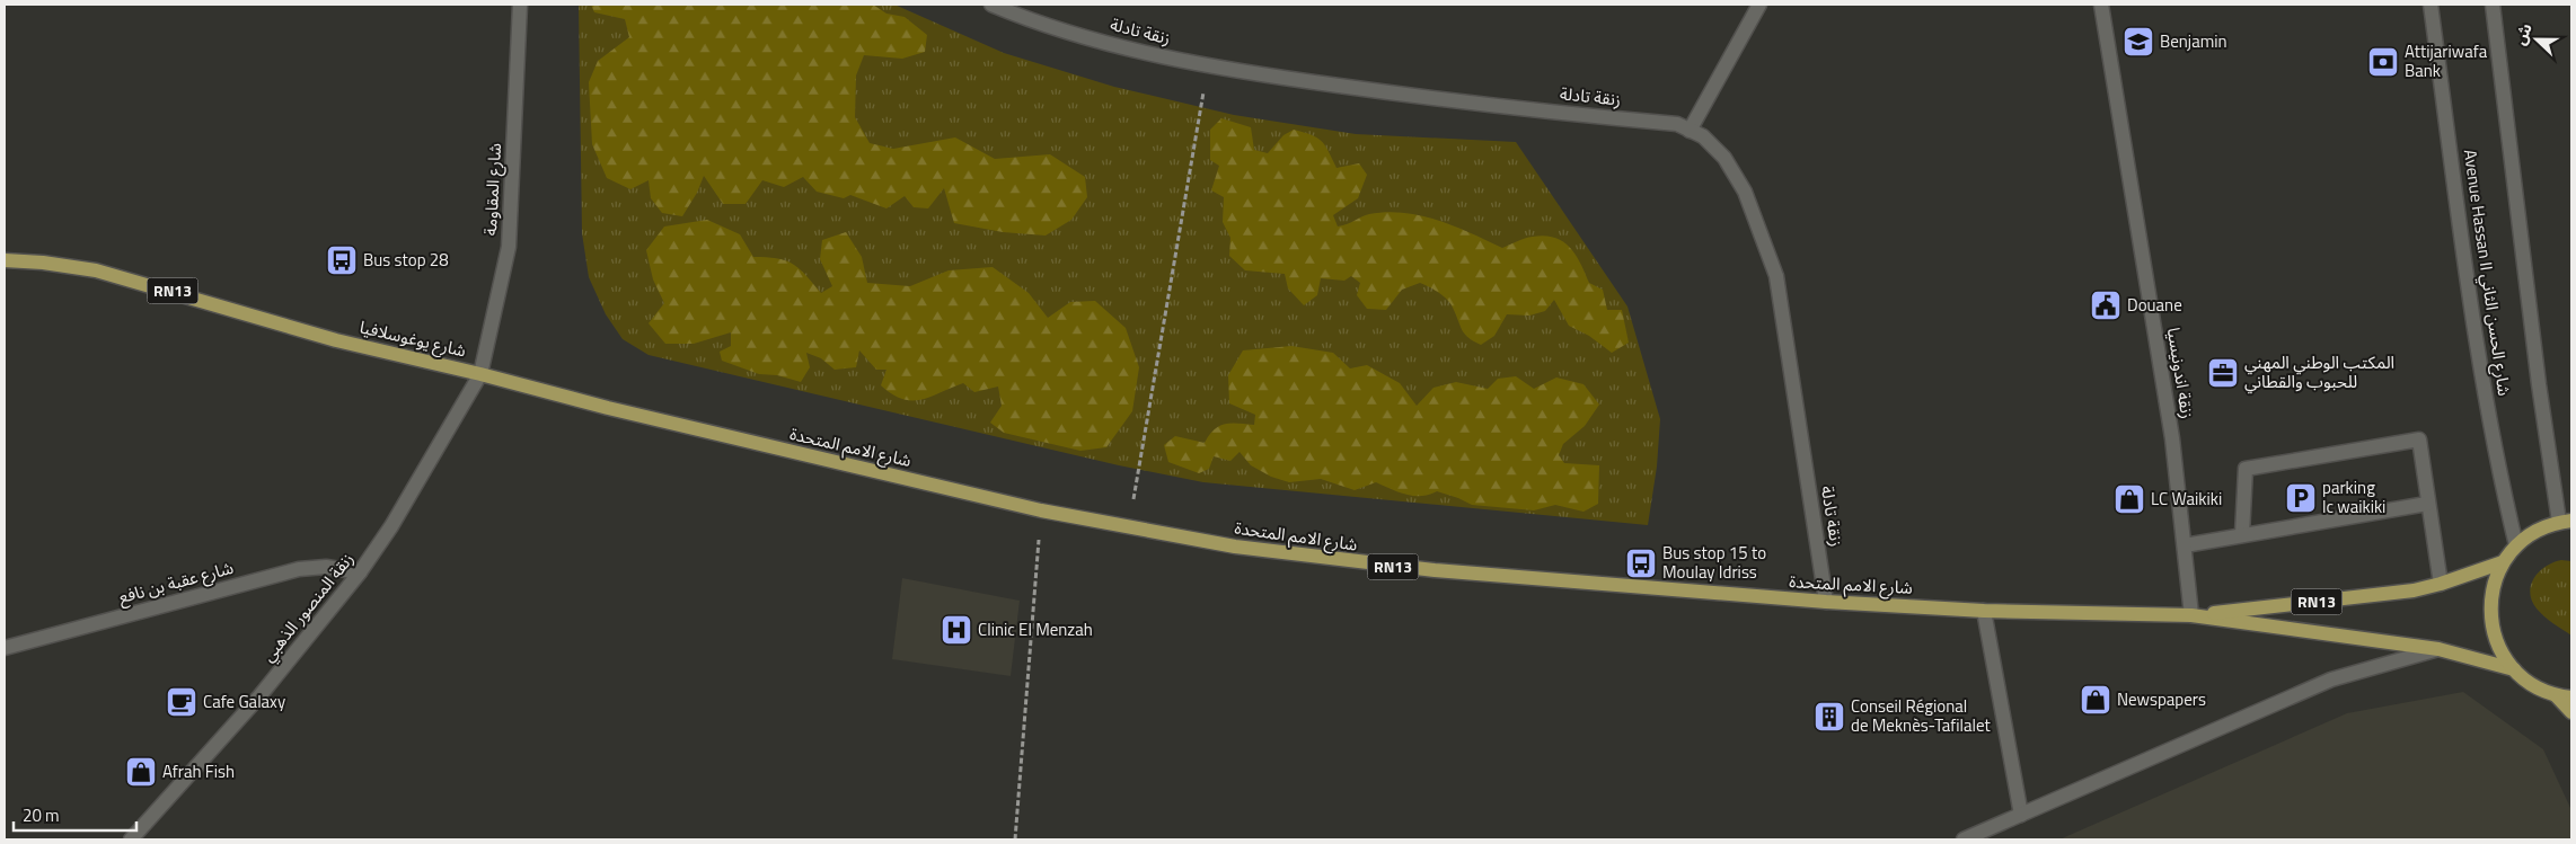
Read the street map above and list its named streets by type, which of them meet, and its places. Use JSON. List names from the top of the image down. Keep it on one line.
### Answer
{"streets":{"main road":["RN13","شارع يوغوسلافيا","شارع الامم المتحدة"],"street":["زنقة تادلة","شارع المقاومة","Avenue Hassan II شارع الحسن الثاني","زنقة اندونيسيا","شارع عقبة بن نافع","زنقة المنصور الذهبي"]},"crossings":[["زنقة تادلة","شارع الامم المتحدة"],["شارع المقاومة","شارع يوغوسلافيا"],["شارع المقاومة","شارع الامم المتحدة"],["شارع المقاومة","زنقة المنصور الذهبي"],["Avenue Hassan II شارع الحسن الثاني","RN13"],["RN13","زنقة اندونيسيا"],["RN13","شارع الامم المتحدة"],["شارع يوغوسلافيا","شارع الامم المتحدة"],["شارع يوغوسلافيا","زنقة المنصور الذهبي"],["زنقة اندونيسيا","شارع الامم المتحدة"],["شارع الامم المتحدة","زنقة المنصور الذهبي"],["شارع عقبة بن نافع","زنقة المنصور الذهبي"]],"places":{"school or university":["Benjamin"],"bank":["Attijariwafa Bank"],"bus stop":["Bus stop 28","Bus stop 15 to Moulay Idriss"],"public building":["Douane"],"office":["المكتب الوطني المهني للحبوب والقطاني"],"parking":["parking lc waikiki"],"shop":["LC Waikiki","Newspapers","Afrah Fish"],"hospital":["Clinic El Menzah"],"cafe":["Cafe Galaxy"],"building":["Conseil Régional de Meknès-Tafilalet"]},"scale_bar":"20 m","north":"left"}
